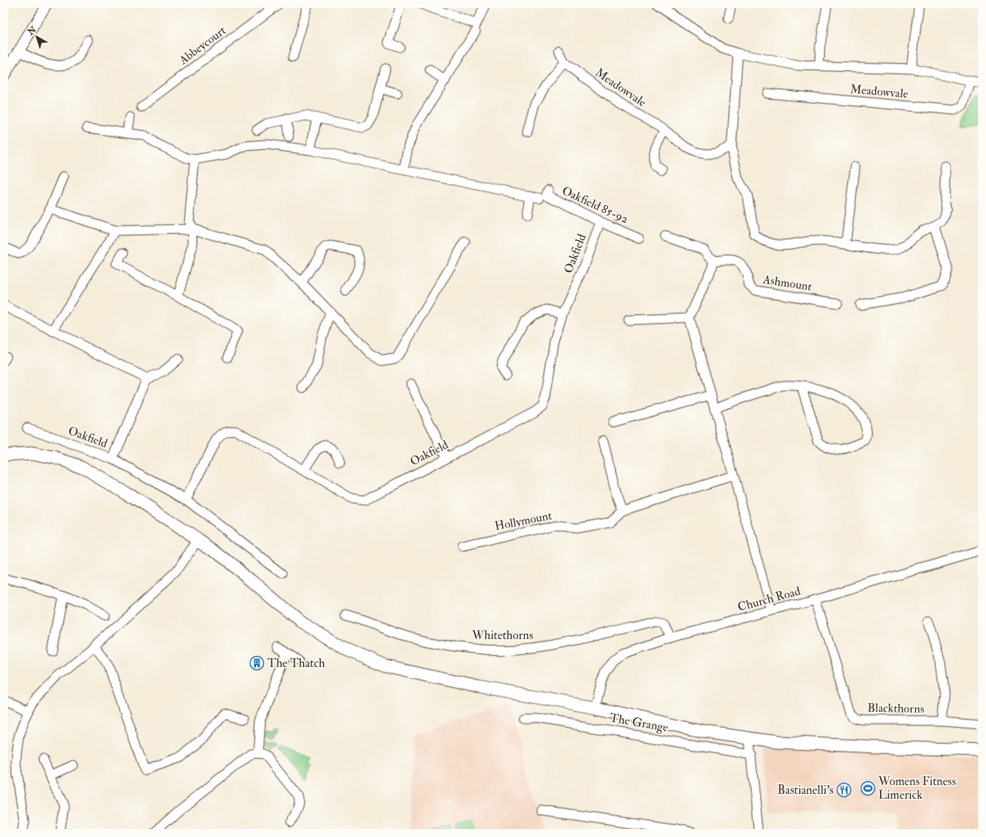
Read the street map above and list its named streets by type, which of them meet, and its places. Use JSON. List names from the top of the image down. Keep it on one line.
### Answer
{"streets":{"street":["Abbeycourt","Meadowvale","Oakfield 85-92","Oakfield","Ashmount","Hollymount","Church Road","Whitethorns","Blackthorns","The Grange"]},"crossings":[["Oakfield 85-92","Oakfield"],["Church Road","Whitethorns"],["Church Road","Blackthorns"]],"places":{"building":["The Thatch"],"sports":["Womens Fitness Limerick"],"restaurant":["Bastianelli's"]},"north":"top left"}
